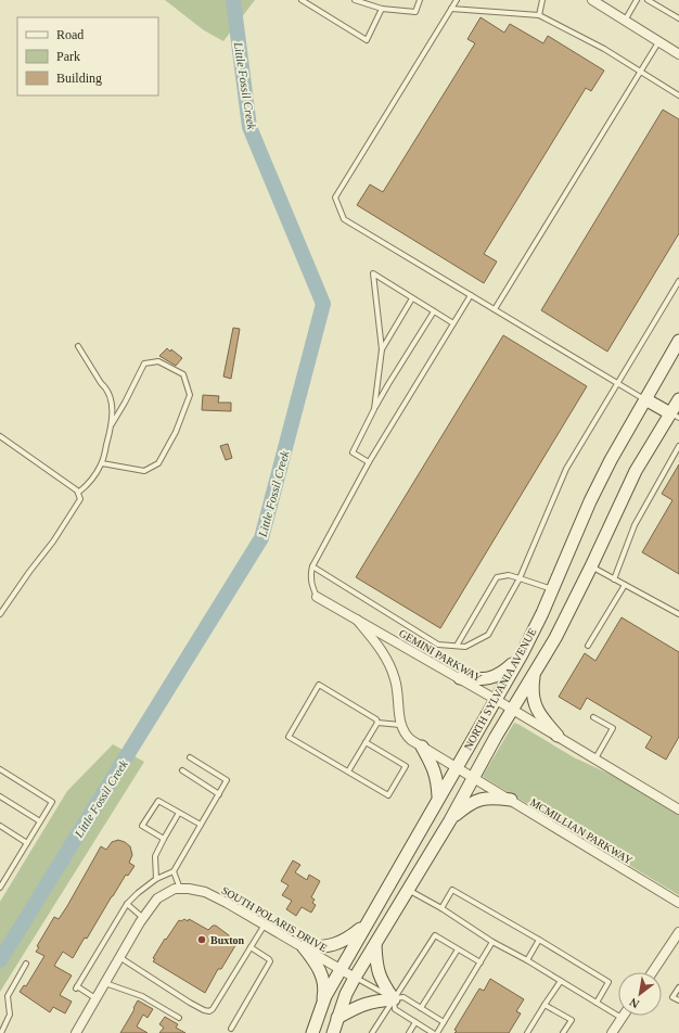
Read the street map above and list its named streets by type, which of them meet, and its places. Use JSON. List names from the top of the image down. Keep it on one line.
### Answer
{"streets":{"main road":["NORTH SYLVANIA AVENUE"],"street":["GEMINI PARKWAY","MCMILLIAN PARKWAY","SOUTH POLARIS DRIVE"]},"crossings":[["GEMINI PARKWAY","NORTH SYLVANIA AVENUE"],["NORTH SYLVANIA AVENUE","MCMILLIAN PARKWAY"],["NORTH SYLVANIA AVENUE","SOUTH POLARIS DRIVE"]],"water":["Little Fossil Creek"],"places":["Buxton"],"legend":["Road","Park","Building"],"north":"bottom left"}
